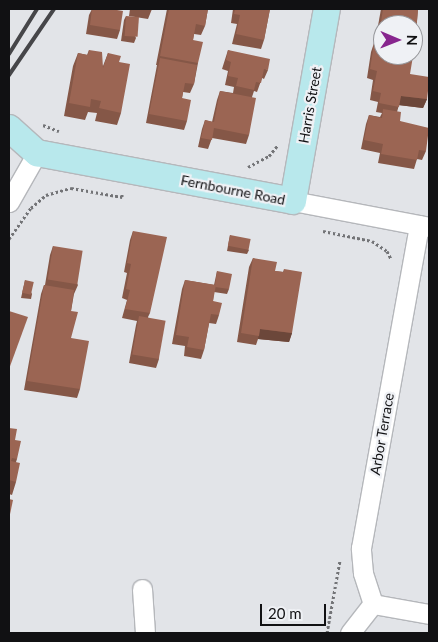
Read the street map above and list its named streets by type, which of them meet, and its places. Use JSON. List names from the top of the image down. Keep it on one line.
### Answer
{"streets":{"street":["Harris Street","Fernbourne Road","Arbor Terrace"]},"crossings":[["Harris Street","Fernbourne Road"],["Fernbourne Road","Arbor Terrace"]],"scale_bar":"20 m","north":"right"}
